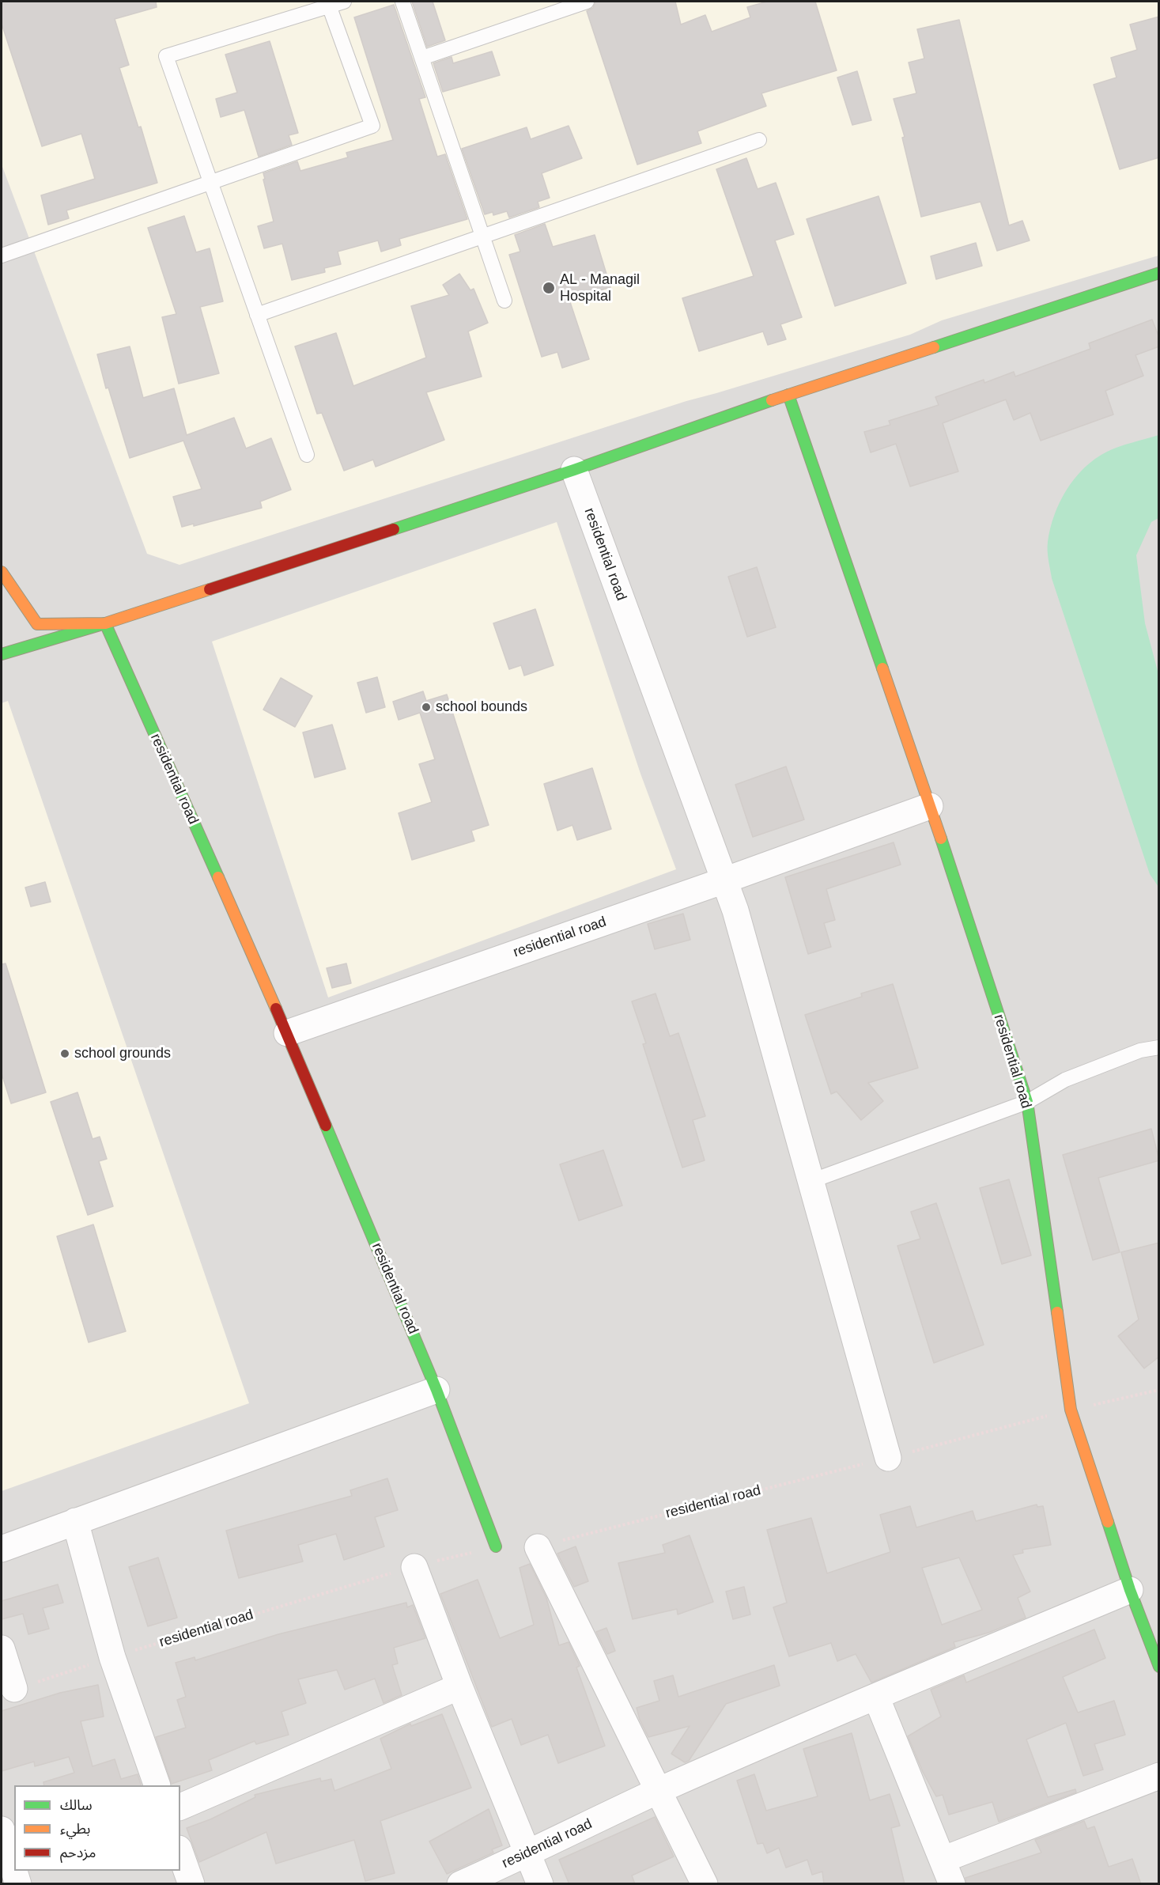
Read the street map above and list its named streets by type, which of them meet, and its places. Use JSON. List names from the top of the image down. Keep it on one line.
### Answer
{"streets":{"street":["residential road"]},"places":["AL - Managil Hospital","school bounds","school grounds"],"legend":["سالك","بطيء","مزدحم"]}
